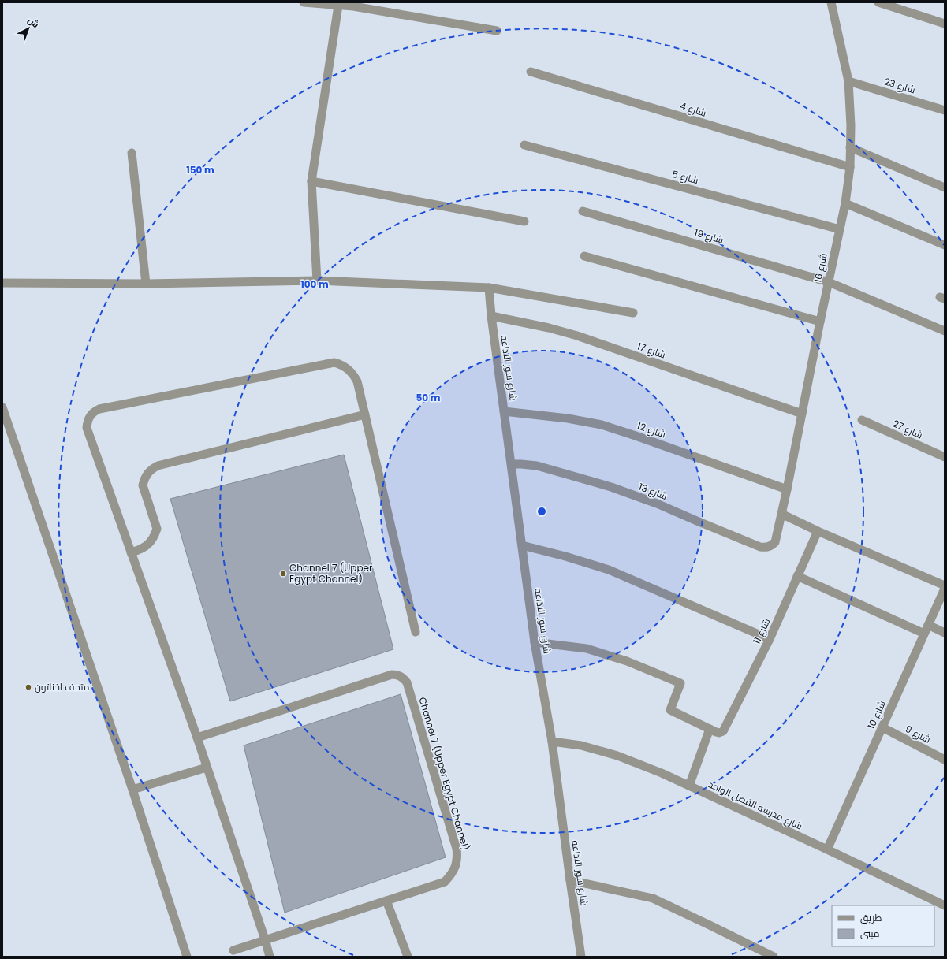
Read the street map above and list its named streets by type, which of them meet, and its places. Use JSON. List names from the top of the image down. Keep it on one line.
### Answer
{"streets":{"street":["شارع 23","شارع 4","شارع 5","شارع 19","شارع 16","شارع 17","شارع سور الاذاعه","شارع 27","شارع 12","شارع 13","شارع 11","شارع 10","شارع 9","Channel 7 (Upper Egypt Channel)","شارع مدرسه الفصل الواحد"]},"crossings":[["شارع 23","شارع 16"],["شارع 4","شارع 16"],["شارع 5","شارع 16"],["شارع 19","شارع 16"],["شارع 16","شارع 17"],["شارع 16","شارع 12"],["شارع 16","شارع 13"],["شارع 17","شارع سور الاذاعه"],["شارع سور الاذاعه","شارع 12"],["شارع سور الاذاعه","شارع 13"],["شارع سور الاذاعه","شارع مدرسه الفصل الواحد"],["شارع 10","شارع 9"],["شارع 10","شارع مدرسه الفصل الواحد"]],"places":["Channel 7 (Upper Egypt Channel)","متحف اخناتون"],"legend":["طريق","مبنى"],"north":"top right","rings":["150 m","100 m","50 m"]}
